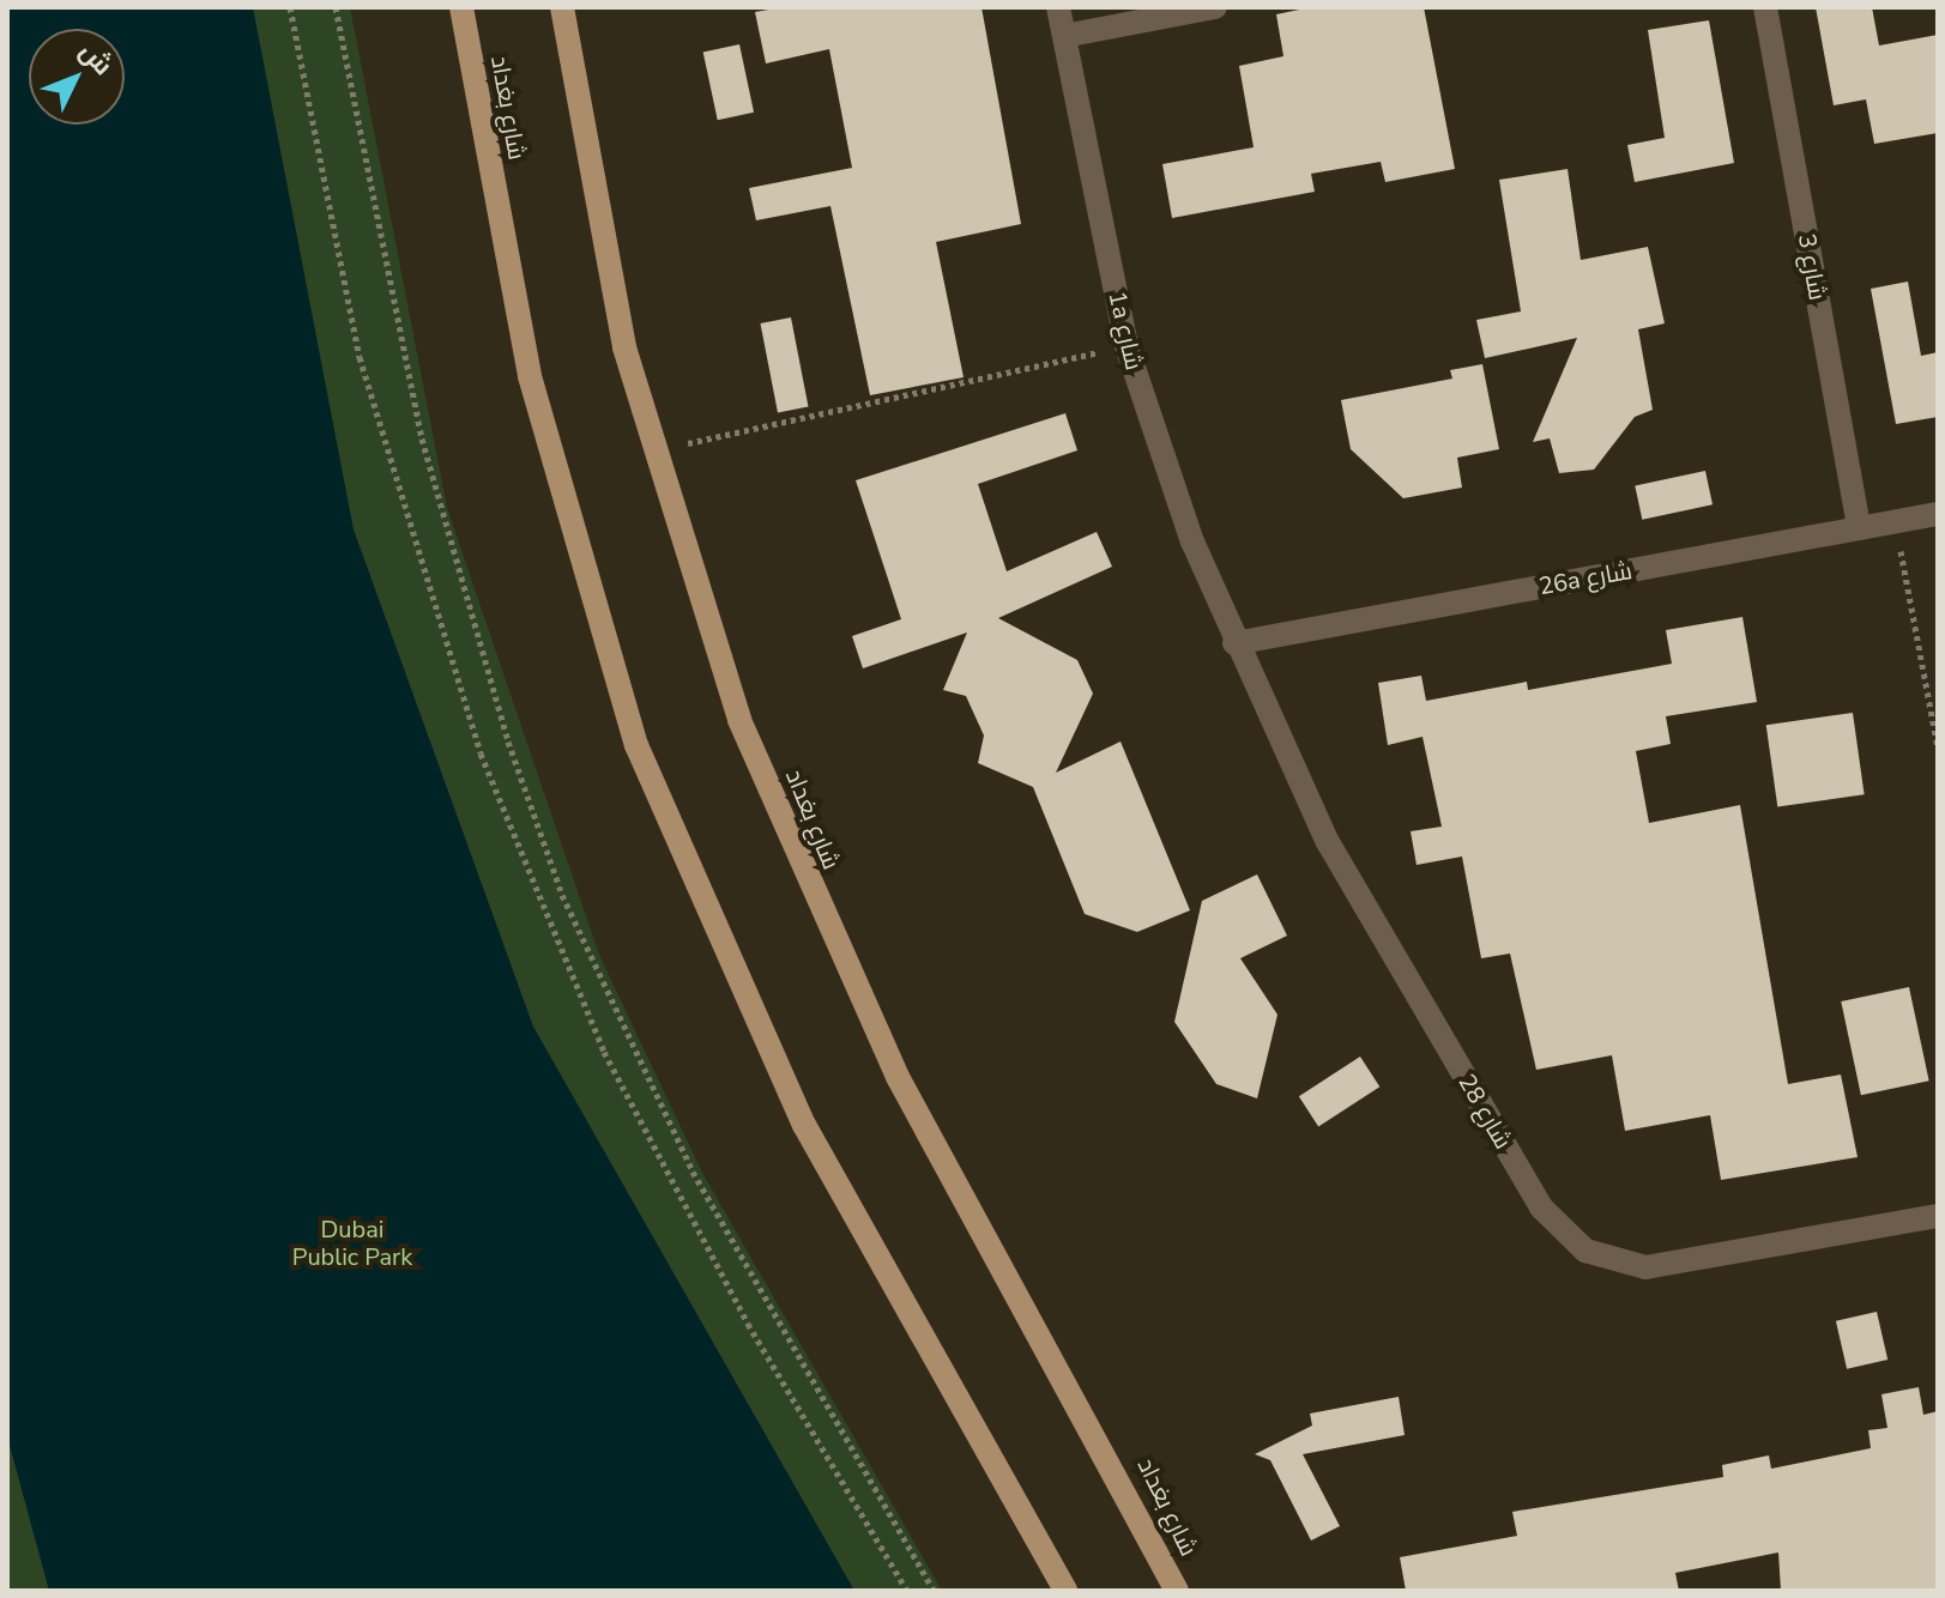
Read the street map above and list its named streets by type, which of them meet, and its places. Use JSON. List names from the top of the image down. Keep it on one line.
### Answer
{"streets":{"main road":["شارع بغداد"],"street":["شارع 3","1a شارع","26a شارع","شارع 28"]},"crossings":[["شارع 3","26a شارع"],["1a شارع","26a شارع"],["1a شارع","شارع 28"],["26a شارع","شارع 28"]],"parks":["Dubai Public Park"],"north":"top right"}
